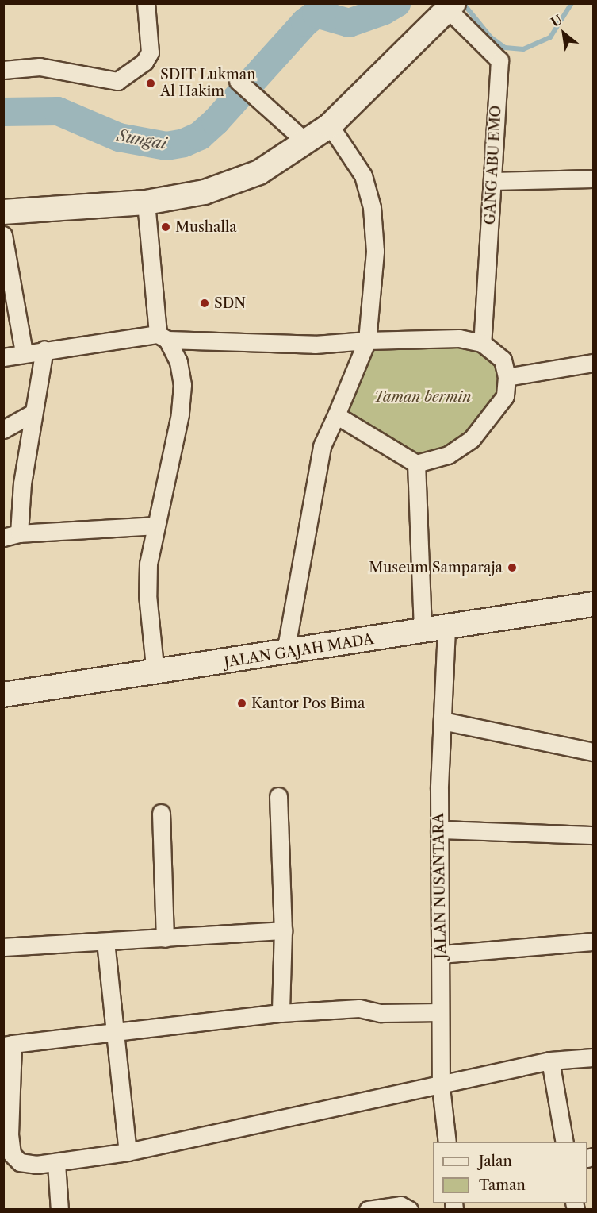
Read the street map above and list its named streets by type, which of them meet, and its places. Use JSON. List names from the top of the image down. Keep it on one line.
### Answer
{"streets":{"main road":["JALAN GAJAH MADA"],"street":["GANG ABU EMO","JALAN NUSANTARA"]},"crossings":[["JALAN GAJAH MADA","JALAN NUSANTARA"]],"water":["Sungai"],"parks":["Taman bermin"],"places":["SDIT Lukman Al Hakim","Mushalla","SDN","Museum Samparaja","Kantor Pos Bima"],"legend":["Jalan","Taman"],"north":"top left"}
